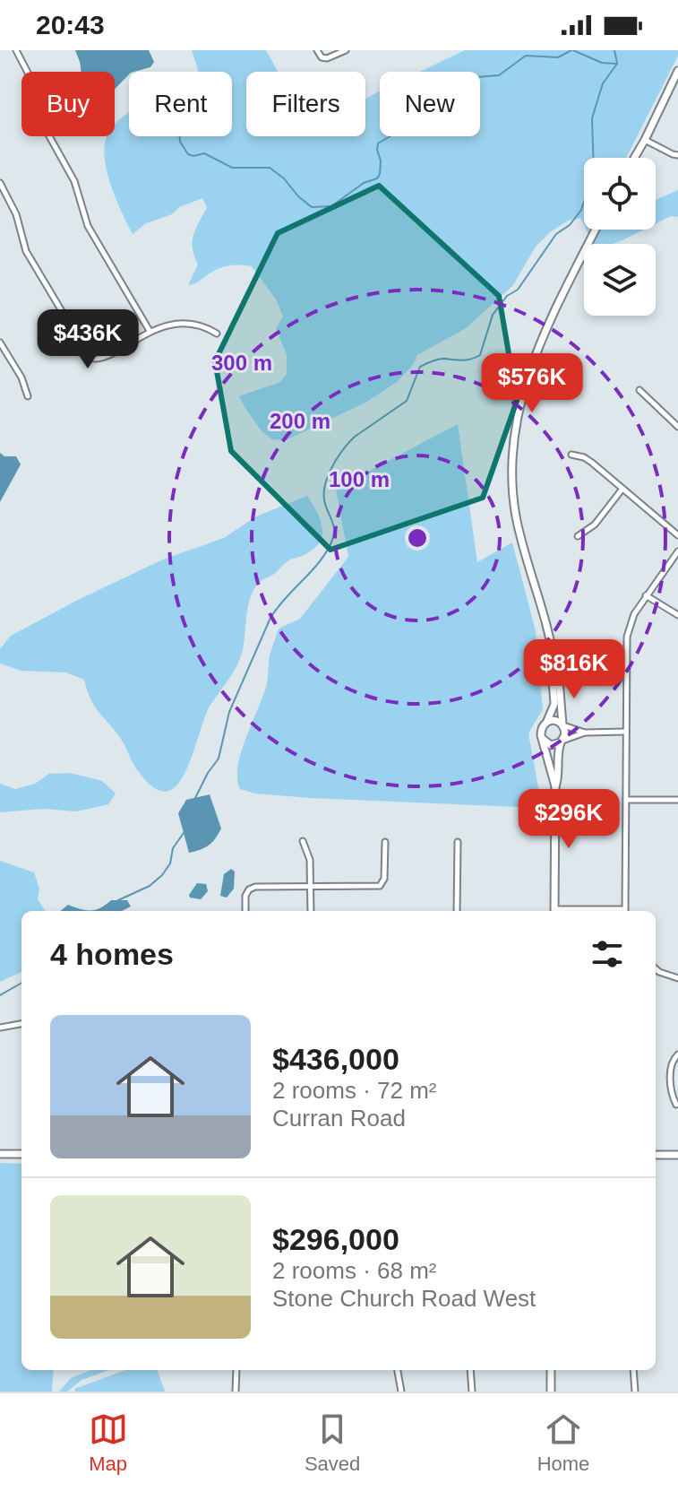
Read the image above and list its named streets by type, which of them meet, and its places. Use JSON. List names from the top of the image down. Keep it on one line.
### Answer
{"page":{"status":"20:43","chip":["Buy","Rent","Filters","New"],"price":["$436K","$576K","$816K","$296K"],"heading":"4 homes","list":[{"name":"$436,000","note":"2 rooms · 72 m² · Curran Road"},{"name":"$296,000","note":"2 rooms · 68 m² · Stone Church Road West"}],"tabs":["Map","Saved","Home"]},"rings":["300 m","200 m","100 m"]}
